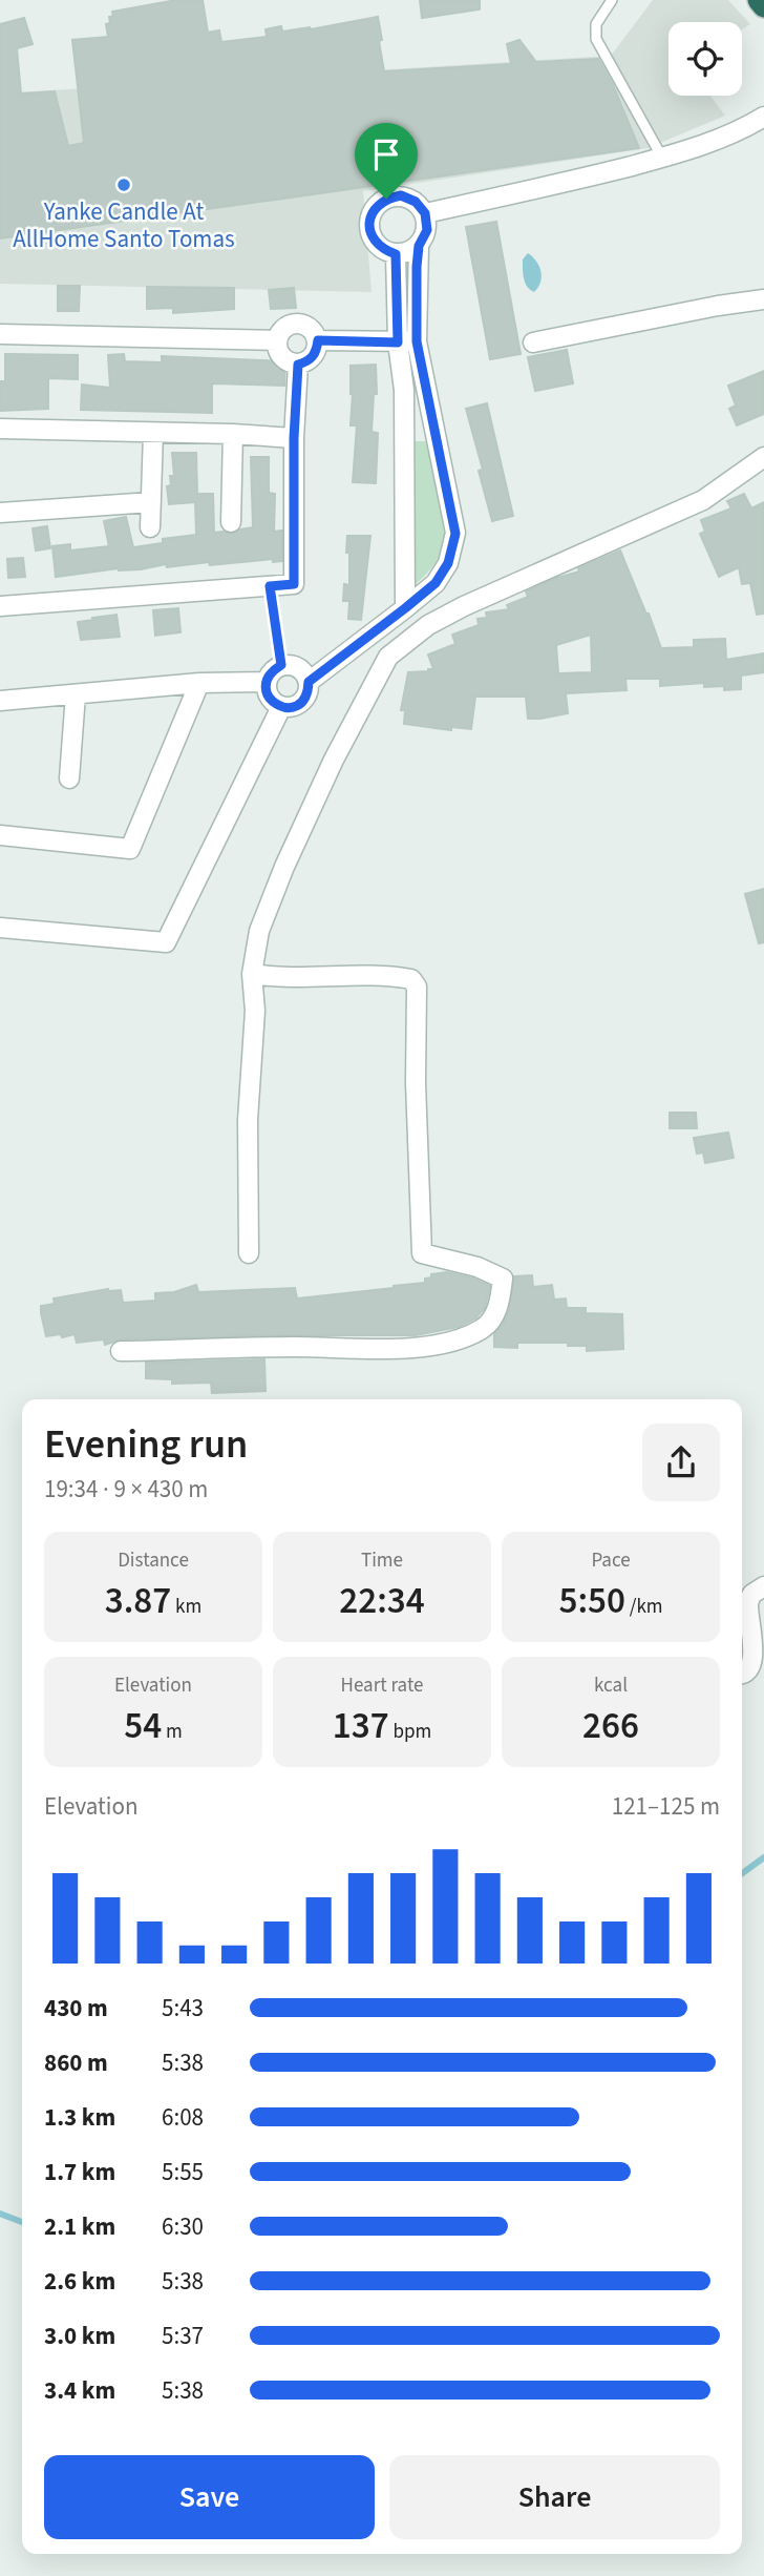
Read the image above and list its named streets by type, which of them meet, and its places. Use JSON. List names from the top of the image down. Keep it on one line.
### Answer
{"places":["Yanke Candle At AllHome Santo Tomas"],"page":{"heading":["Evening run","19:34 · 9 × 430 m"],"stats":[["Distance","3.87 km"],["Time","22:34"],["Pace","5:50 /km"],["Elevation","54 m"],["Heart rate","137 bpm"],["kcal","266"]],"chart":["Elevation","121–125 m"],"list":[{"name":"430 m","note":"5:43"},{"name":"860 m","note":"5:38"},{"name":"1.3 km","note":"6:08"},{"name":"1.7 km","note":"5:55"},{"name":"2.1 km","note":"6:30"},{"name":"2.6 km","note":"5:38"},{"name":"3.0 km","note":"5:37"},{"name":"3.4 km","note":"5:38"}],"buttons":["Save","Share"]}}
